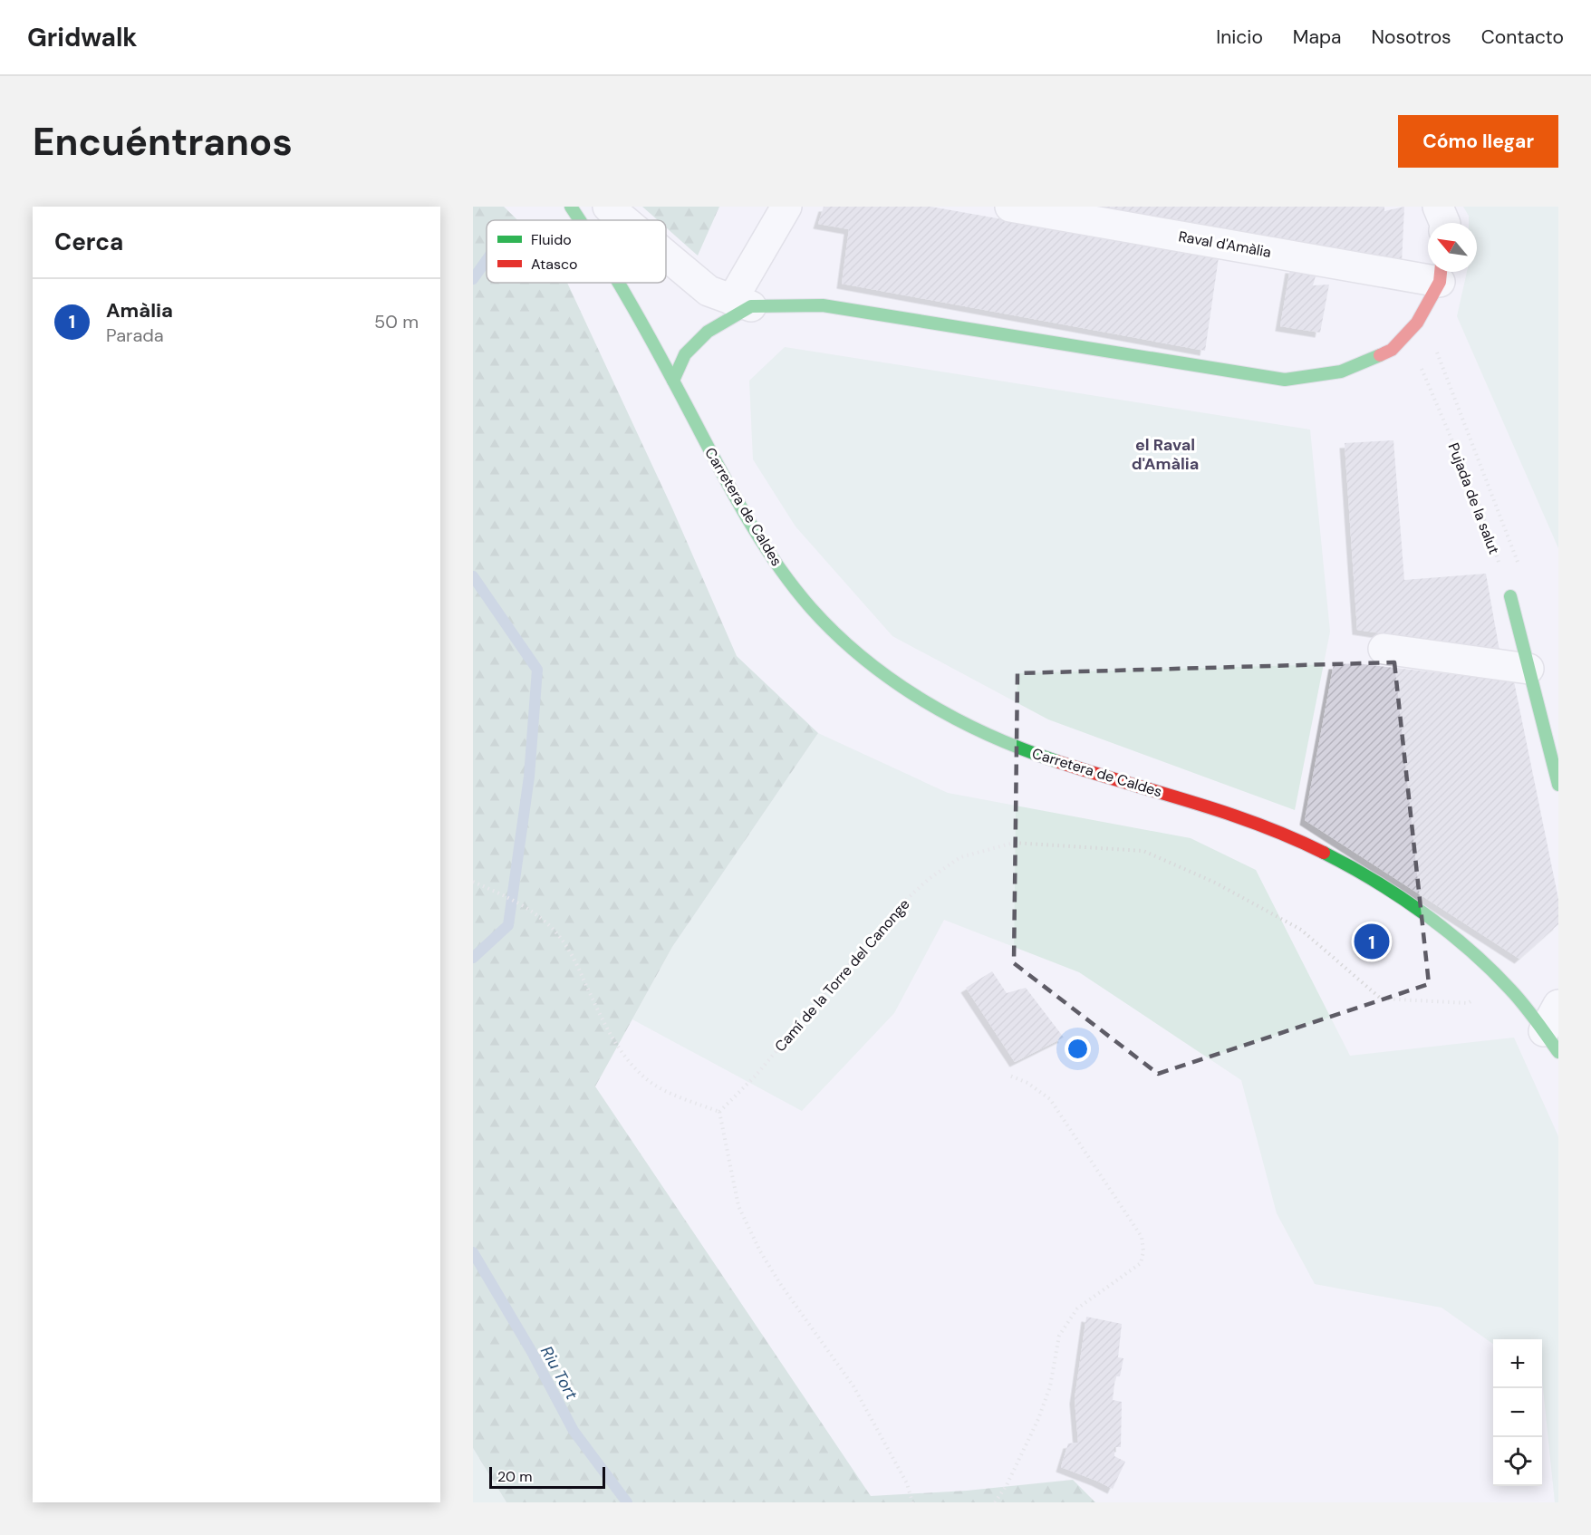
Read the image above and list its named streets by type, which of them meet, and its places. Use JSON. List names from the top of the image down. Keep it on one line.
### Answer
{"streets":{"main road":["Carretera de Caldes"],"street":["Raval d'Amàlia"],"path":["Pujada de la salut","Camí de la Torre del Canonge"]},"crossings":[["Carretera de Caldes","Camí de la Torre del Canonge"]],"districts":["el Raval d'Amàlia"],"water":["Riu Tort"],"legend":["Fluido","Atasco"],"scale_bar":"20 m","north":"top left","page":{"header":"Gridwalk","nav":["Inicio","Mapa","Nosotros","Contacto"],"buttons":"Cómo llegar","title":"Encuéntranos","heading":"Cerca","list":[{"mark":"1","name":"Amàlia","note":"Parada","value":"50 m"}],"pins":"1","map_buttons":["+","−"],"scale":"20 m"}}
